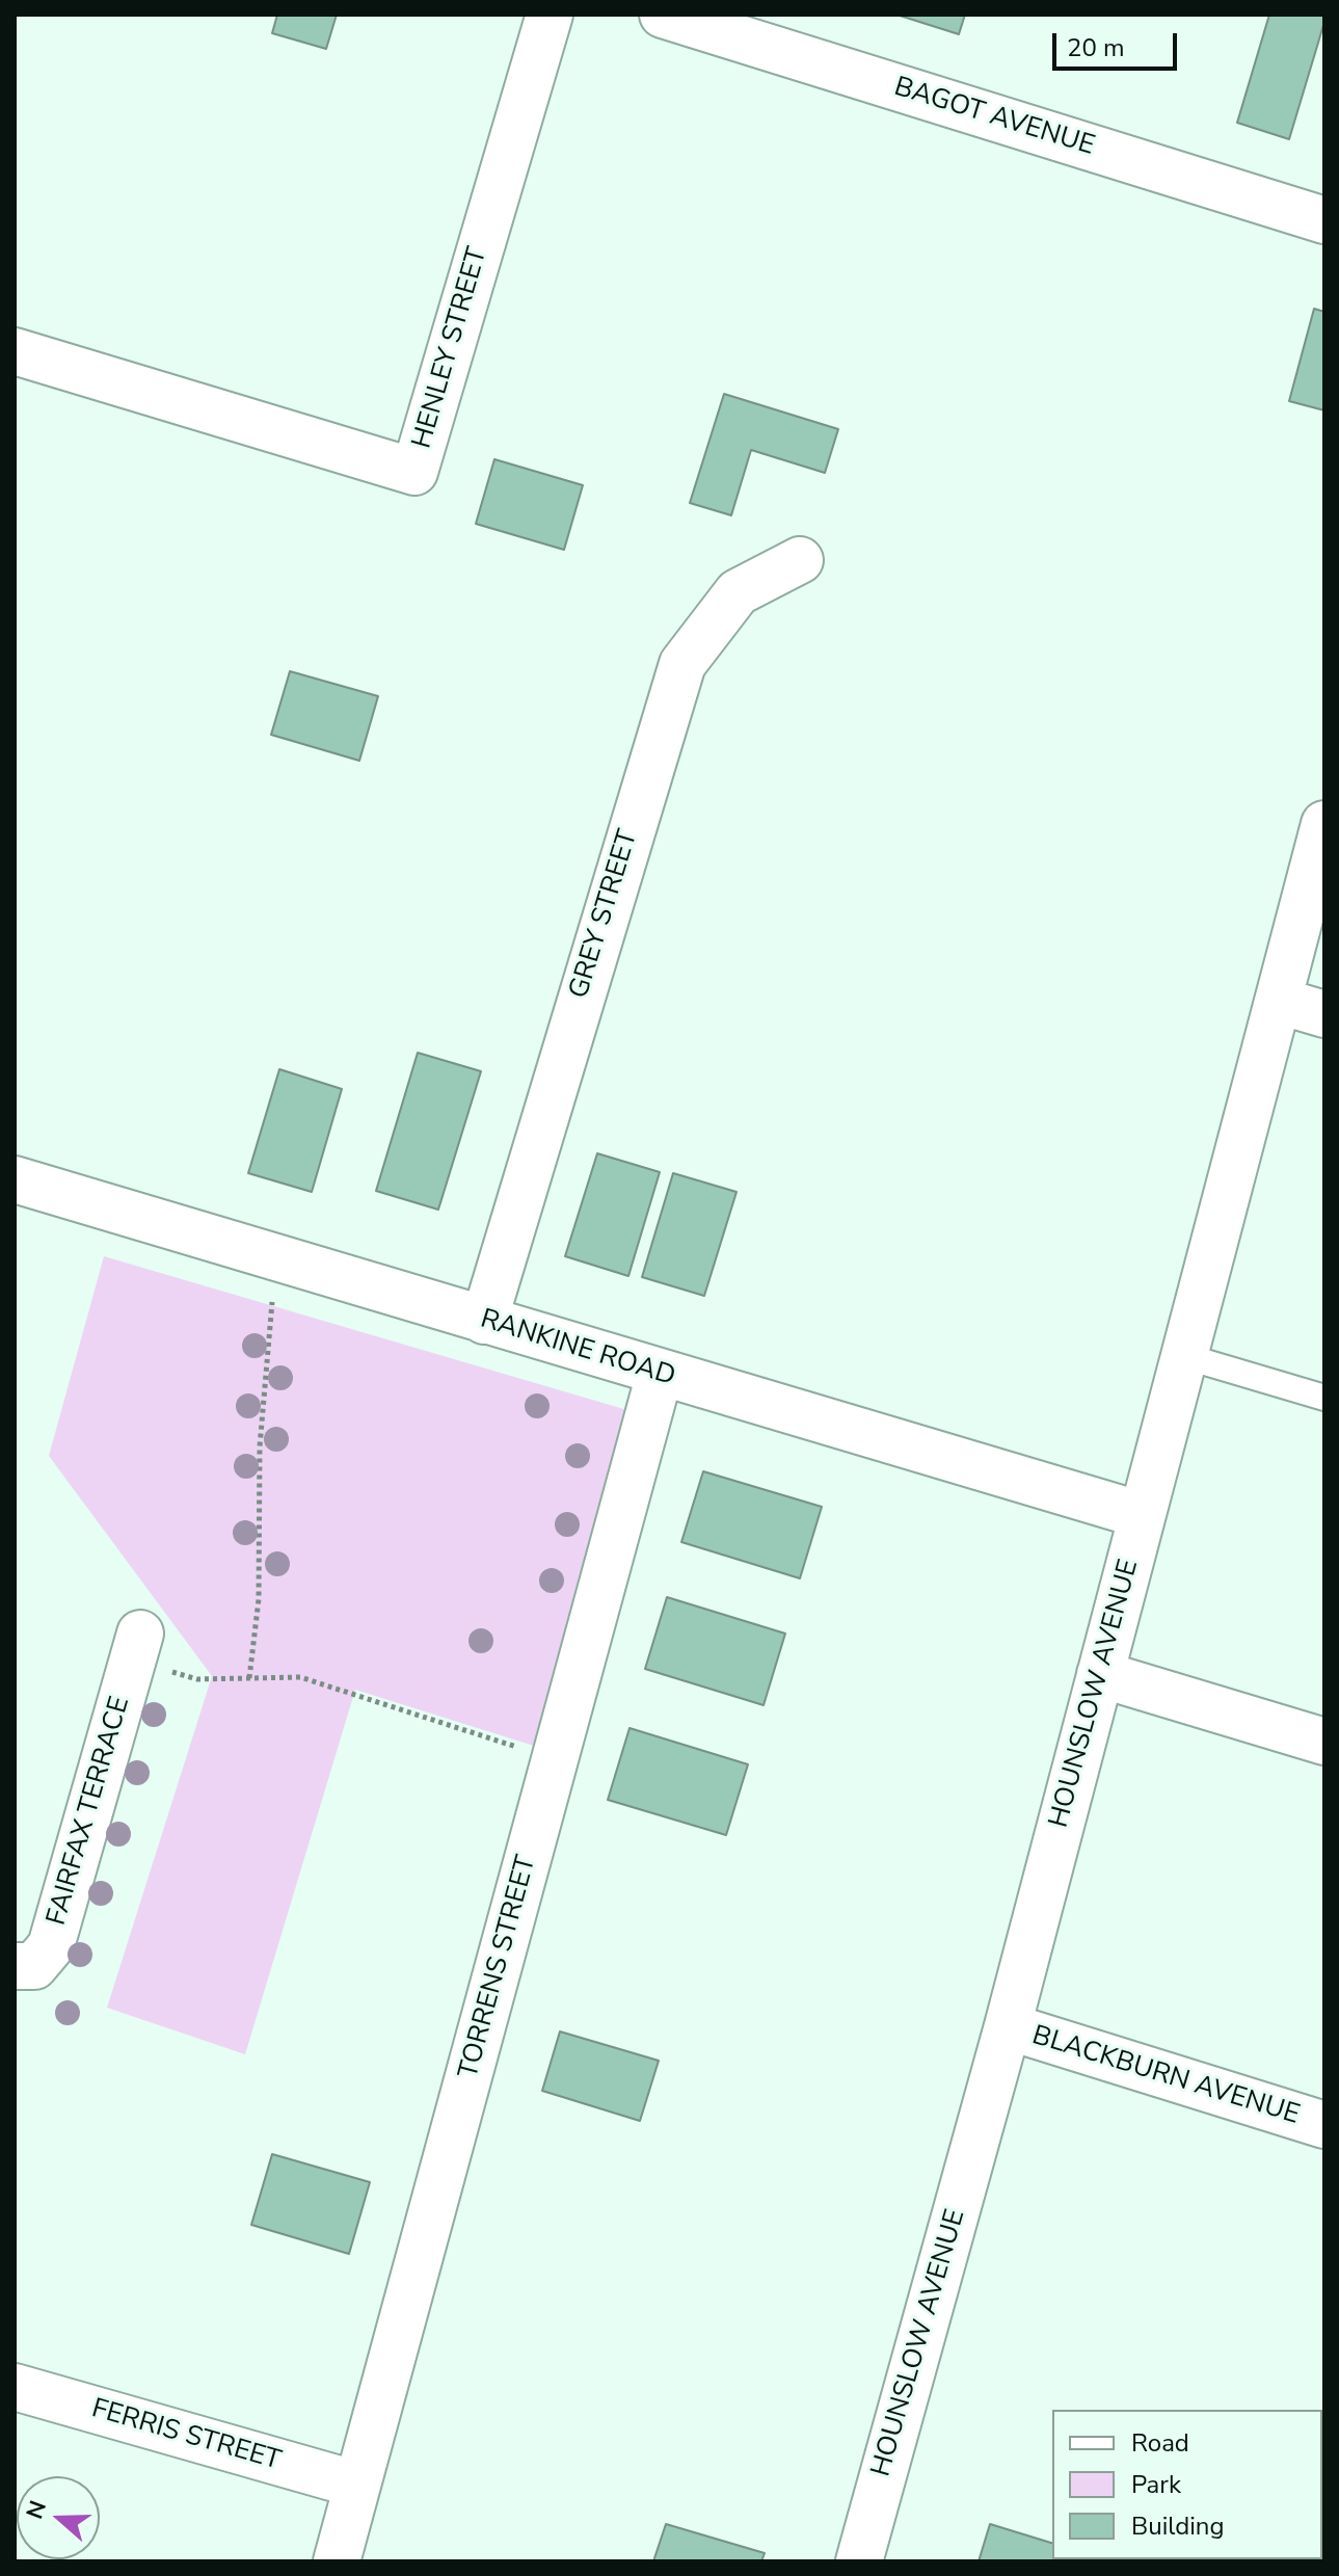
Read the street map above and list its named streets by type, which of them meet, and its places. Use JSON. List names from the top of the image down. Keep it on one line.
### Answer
{"streets":{"street":["BAGOT AVENUE","HENLEY STREET","GREY STREET","RANKINE ROAD","HOUNSLOW AVENUE","FAIRFAX TERRACE","TORRENS STREET","BLACKBURN AVENUE","FERRIS STREET"]},"crossings":[["GREY STREET","RANKINE ROAD"],["RANKINE ROAD","HOUNSLOW AVENUE"],["RANKINE ROAD","TORRENS STREET"],["HOUNSLOW AVENUE","BLACKBURN AVENUE"],["TORRENS STREET","FERRIS STREET"]],"legend":["Road","Park","Building"],"scale_bar":"20 m","north":"left"}
